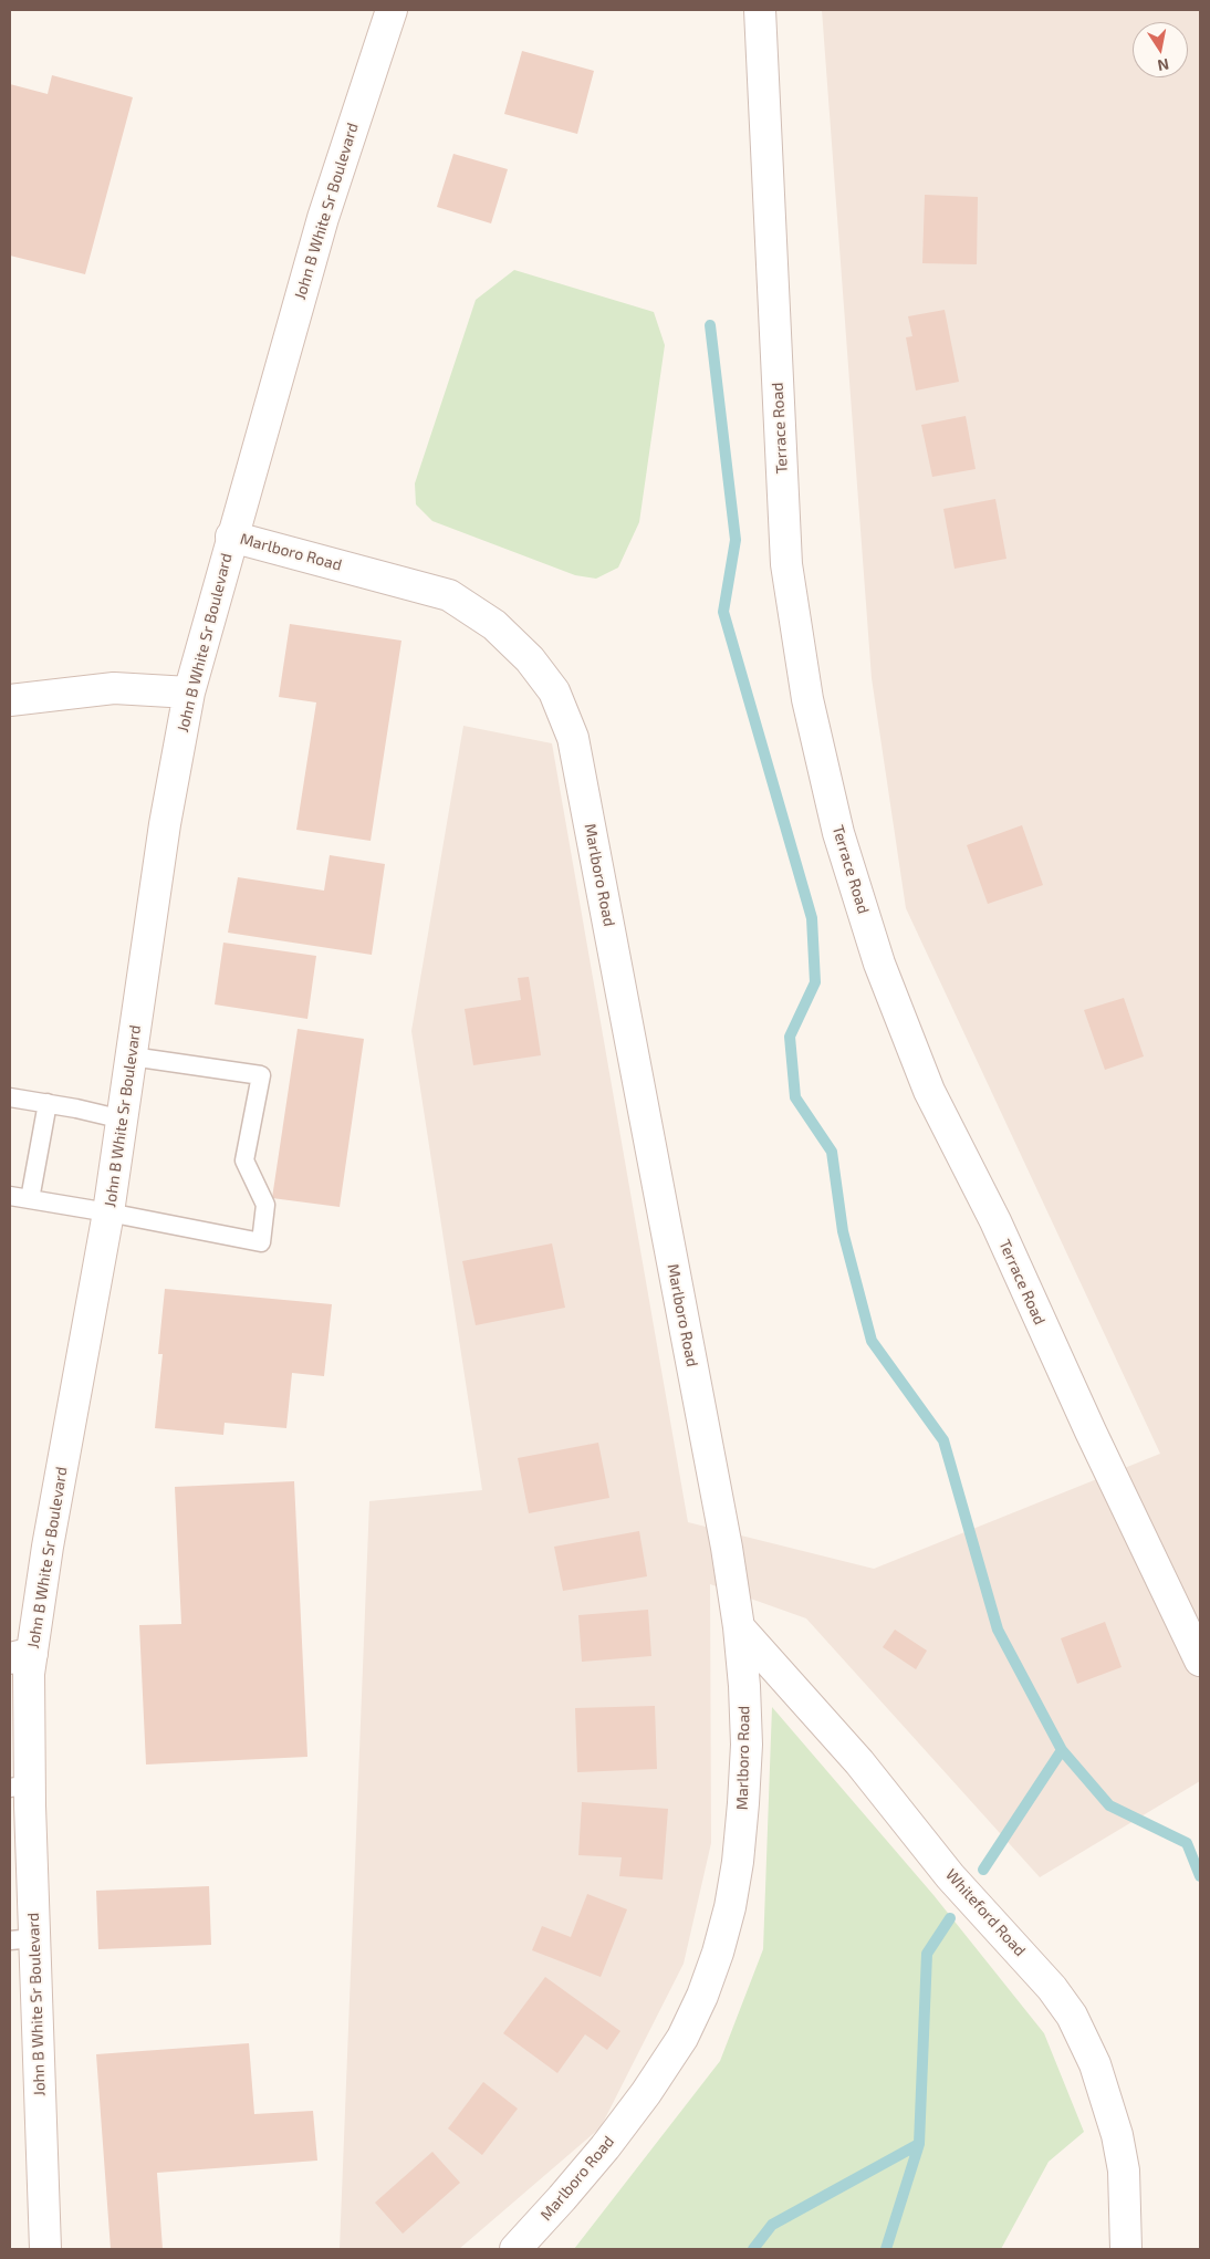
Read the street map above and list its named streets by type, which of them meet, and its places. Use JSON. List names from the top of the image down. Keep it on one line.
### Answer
{"streets":{"street":["John B White Sr Boulevard","Terrace Road","Marlboro Road","Whiteford Road"]},"crossings":[["John B White Sr Boulevard","Marlboro Road"],["Marlboro Road","Whiteford Road"]],"north":"bottom"}
